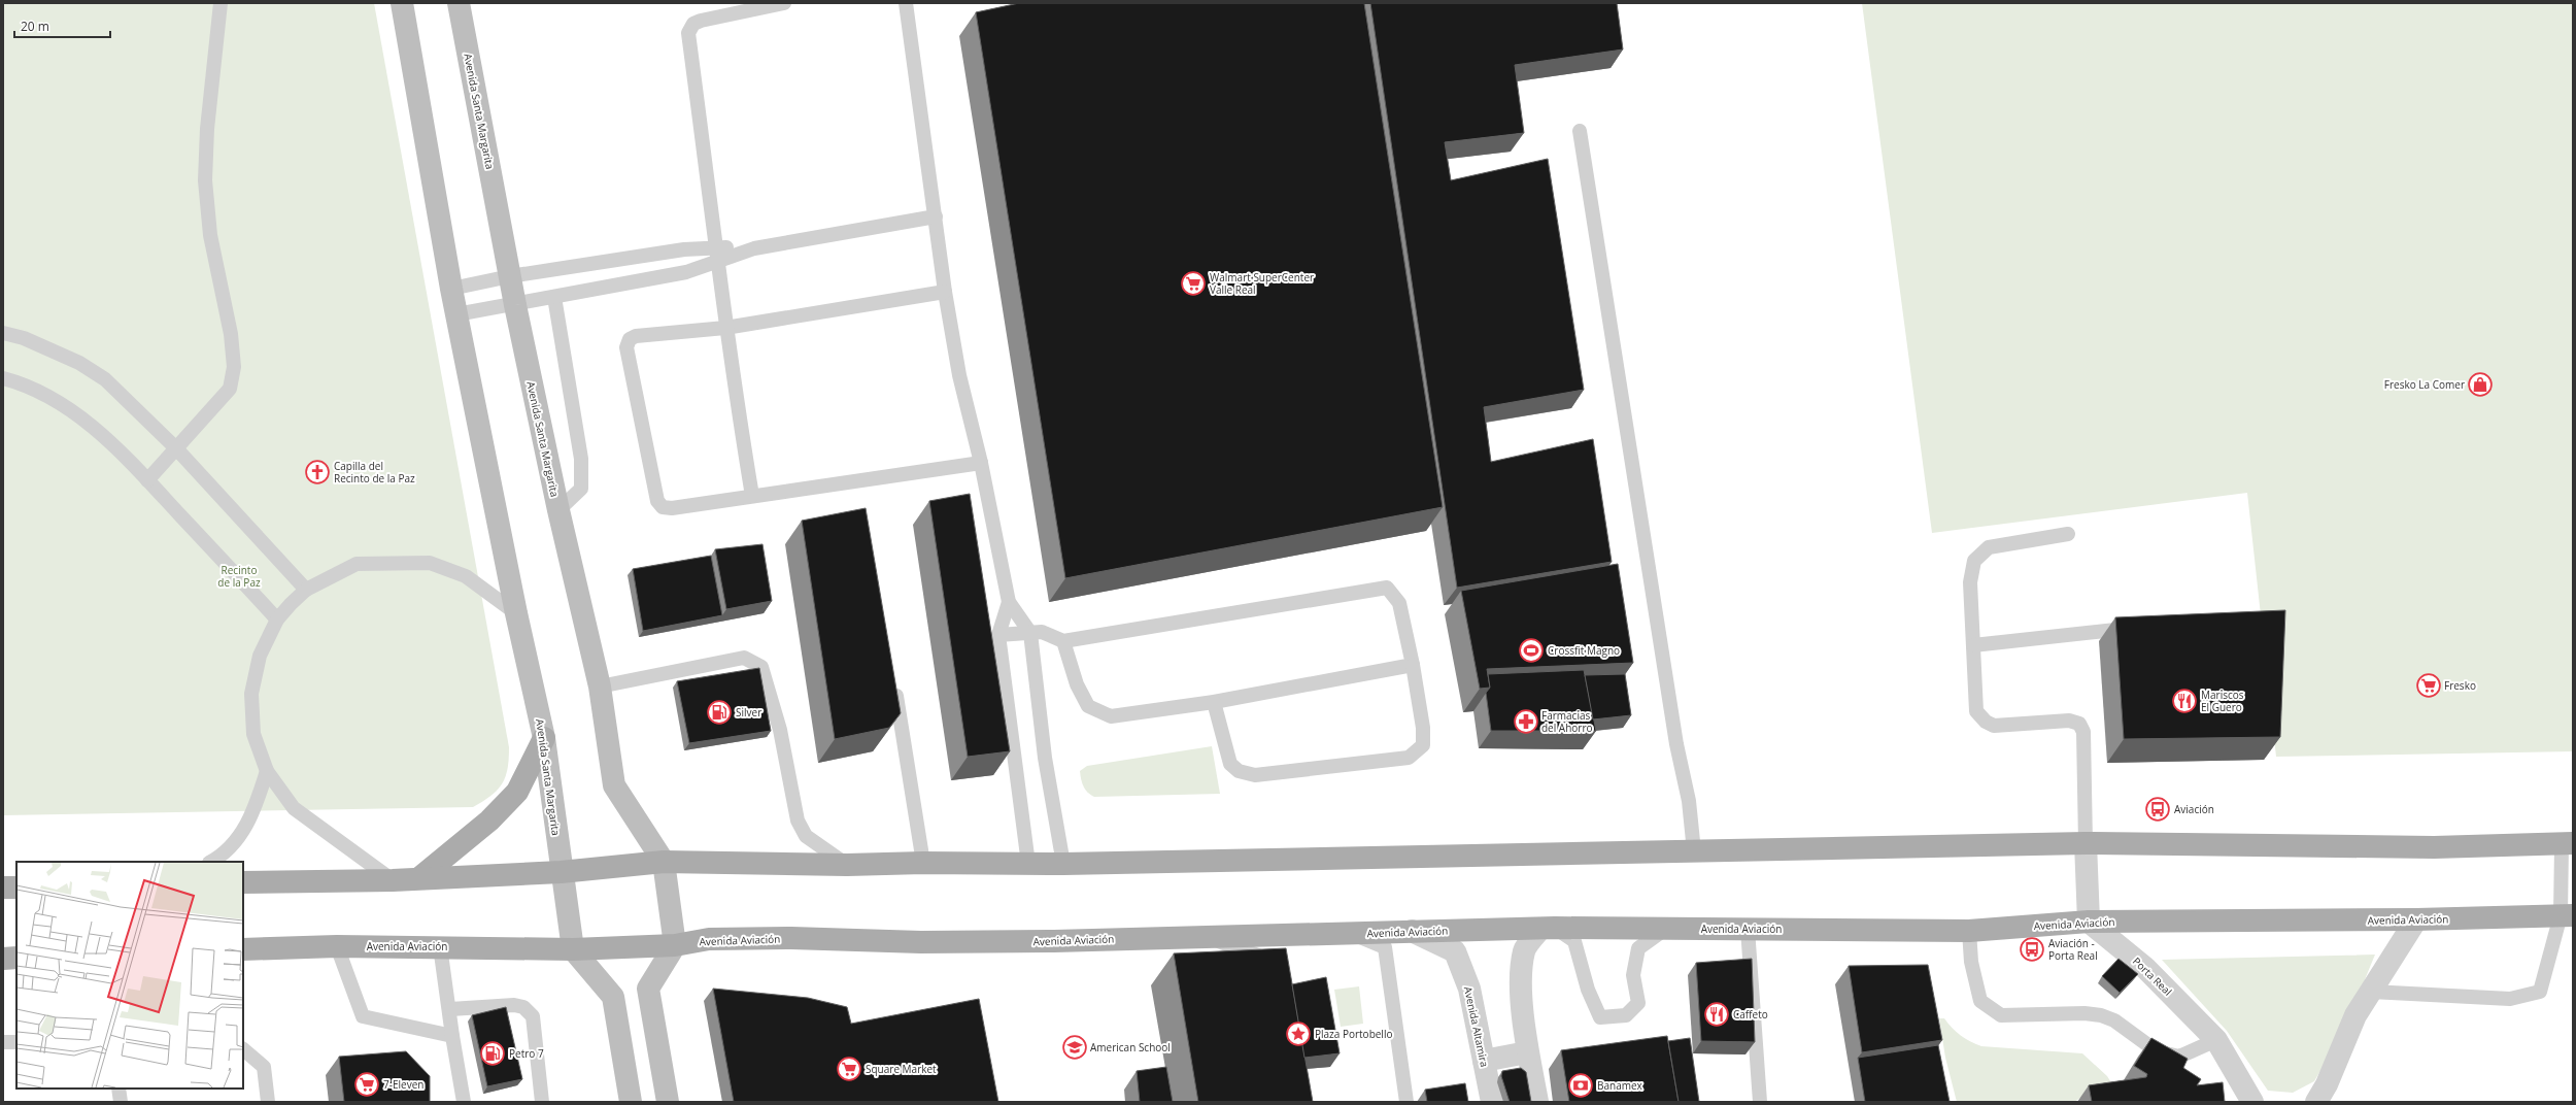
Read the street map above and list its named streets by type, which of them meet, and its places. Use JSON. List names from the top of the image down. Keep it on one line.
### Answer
{"streets":{"main road":["Avenida Santa Margarita","Avenida Aviación"],"street":["Porta Real","Avenida Altamira"]},"crossings":[["Avenida Santa Margarita","Avenida Aviación"],["Avenida Aviación","Porta Real"],["Avenida Aviación","Avenida Altamira"]],"parks":["Recinto de la Paz"],"places":{"supermarket":["Walmart SuperCenter Valle Real","Fresko","Square Market","7-Eleven"],"shop":["Fresko La Comer"],"church":["Capilla del Recinto de la Paz"],"sports":["Crossfit Magno"],"restaurant":["Mariscos El Guero","Caffeto"],"fuel station":["Silver","Petro 7"],"pharmacy":["Farmacias del Ahorro"],"bus stop":["Aviación","Aviación - Porta Real"],"place":["Plaza Portobello"],"school or university":["American School"],"bank":["Banamex"]},"scale_bar":"20 m"}
